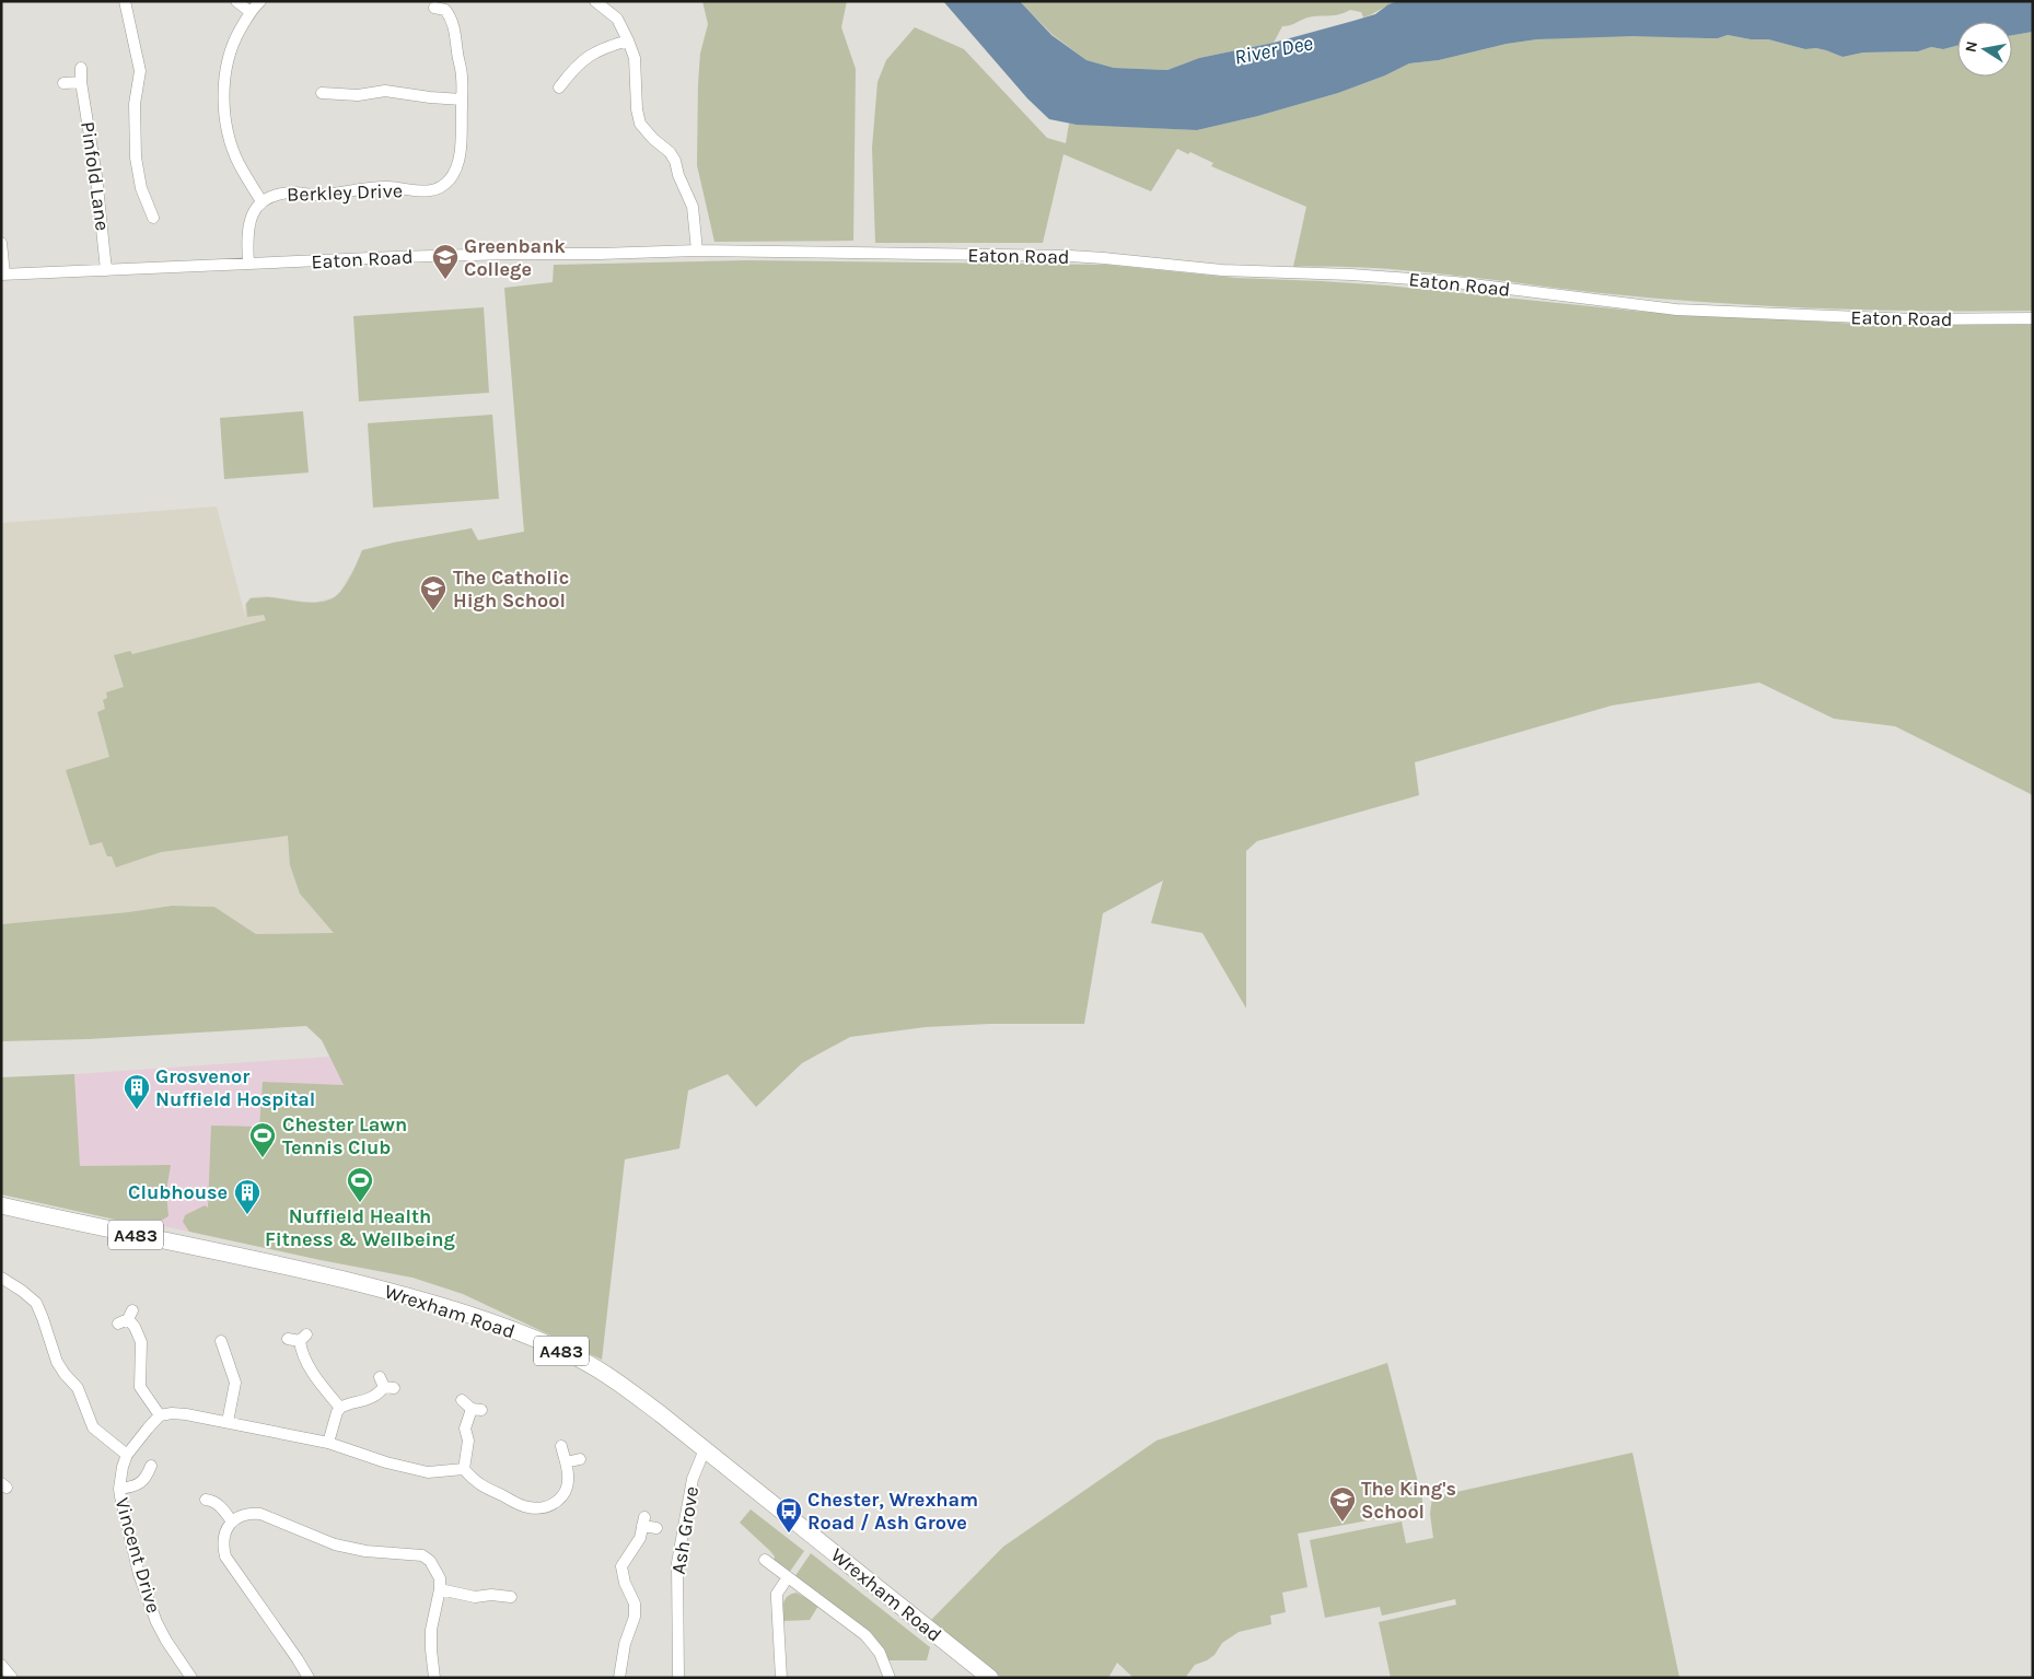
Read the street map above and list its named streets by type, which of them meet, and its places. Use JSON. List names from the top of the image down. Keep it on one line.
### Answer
{"streets":{"highway":["A483","Wrexham Road"],"street":["Pinfold Lane","Berkley Drive","Eaton Road","Ash Grove","Vincent Drive"]},"crossings":[["Pinfold Lane","Eaton Road"],["Berkley Drive","Eaton Road"],["Wrexham Road","Ash Grove"]],"water":["River Dee"],"places":{"school or university":["Greenbank College","The Catholic High School","The King's School"],"building":["Grosvenor Nuffield Hospital","Clubhouse"],"sports":["Chester Lawn Tennis Club","Nuffield Health Fitness & Wellbeing"],"bus stop":["Chester, Wrexham Road / Ash Grove"]},"north":"left"}
